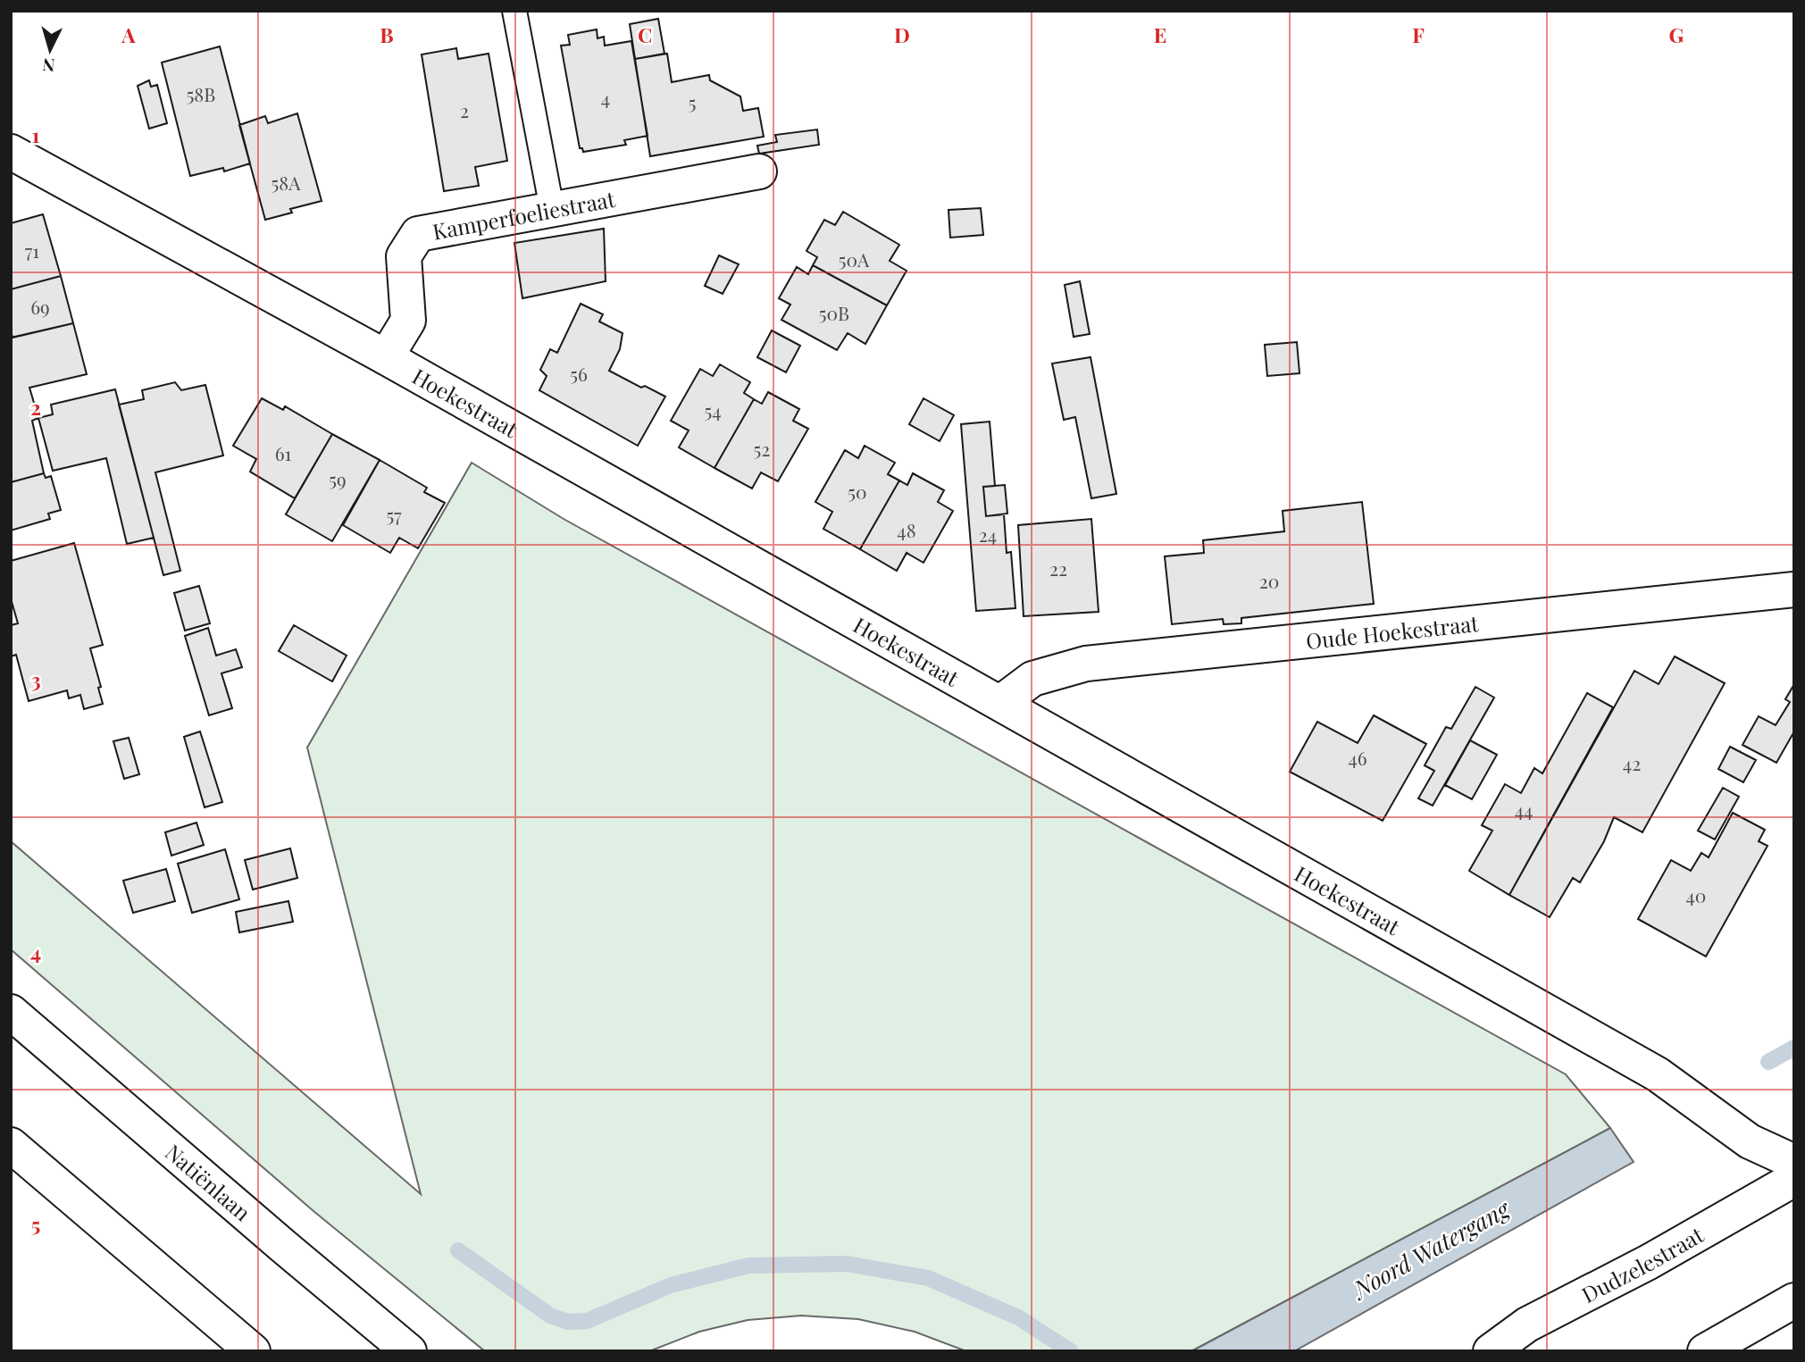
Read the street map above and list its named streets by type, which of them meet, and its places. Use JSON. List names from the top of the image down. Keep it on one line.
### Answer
{"streets":{"main road":["Kamperfoeliestraat","Hoekestraat","Oude Hoekestraat","Natiënlaan","Dudzelestraat"]},"crossings":[["Kamperfoeliestraat","Hoekestraat"],["Hoekestraat","Oude Hoekestraat"]],"water":["Noord Watergang"],"house_numbers":["58B","4","5","2","58A","71","50A","69","50B","56","54","52","61","59","50","57","48","24","22","20","46","42","44","40"],"north":"bottom","grid":{"columns":["A","B","C","D","E","F","G"],"rows":["1","2","3","4","5"]}}
